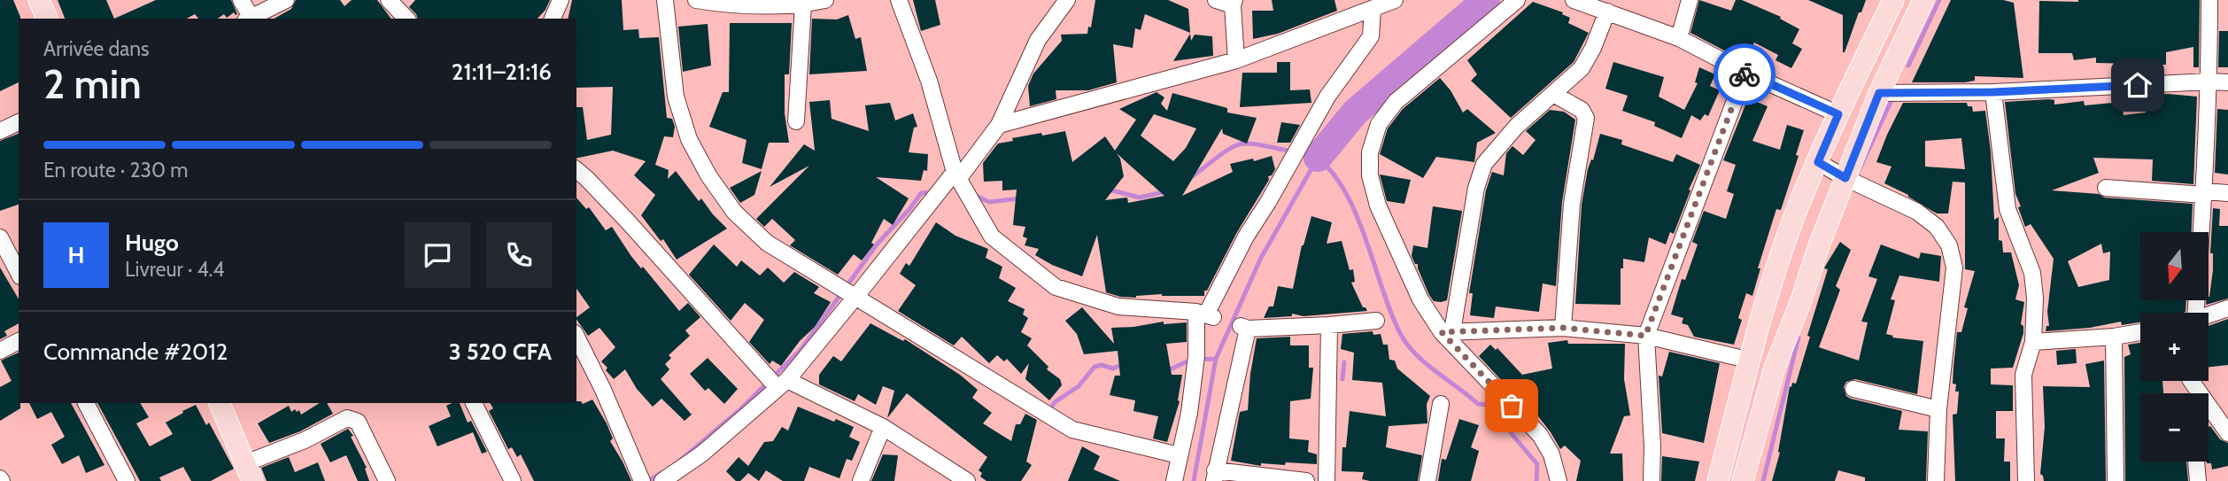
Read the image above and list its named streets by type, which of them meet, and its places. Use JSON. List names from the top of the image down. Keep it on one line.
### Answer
{"north":"bottom","page":{"heading":["2 min","Arrivée dans","21:11–21:16"],"panel":["Hugo","Livreur · 4.4","Commande #2012","3 520 CFA"],"bar":"En route · 230 m","round":"H","map_buttons":["+","−"]}}
